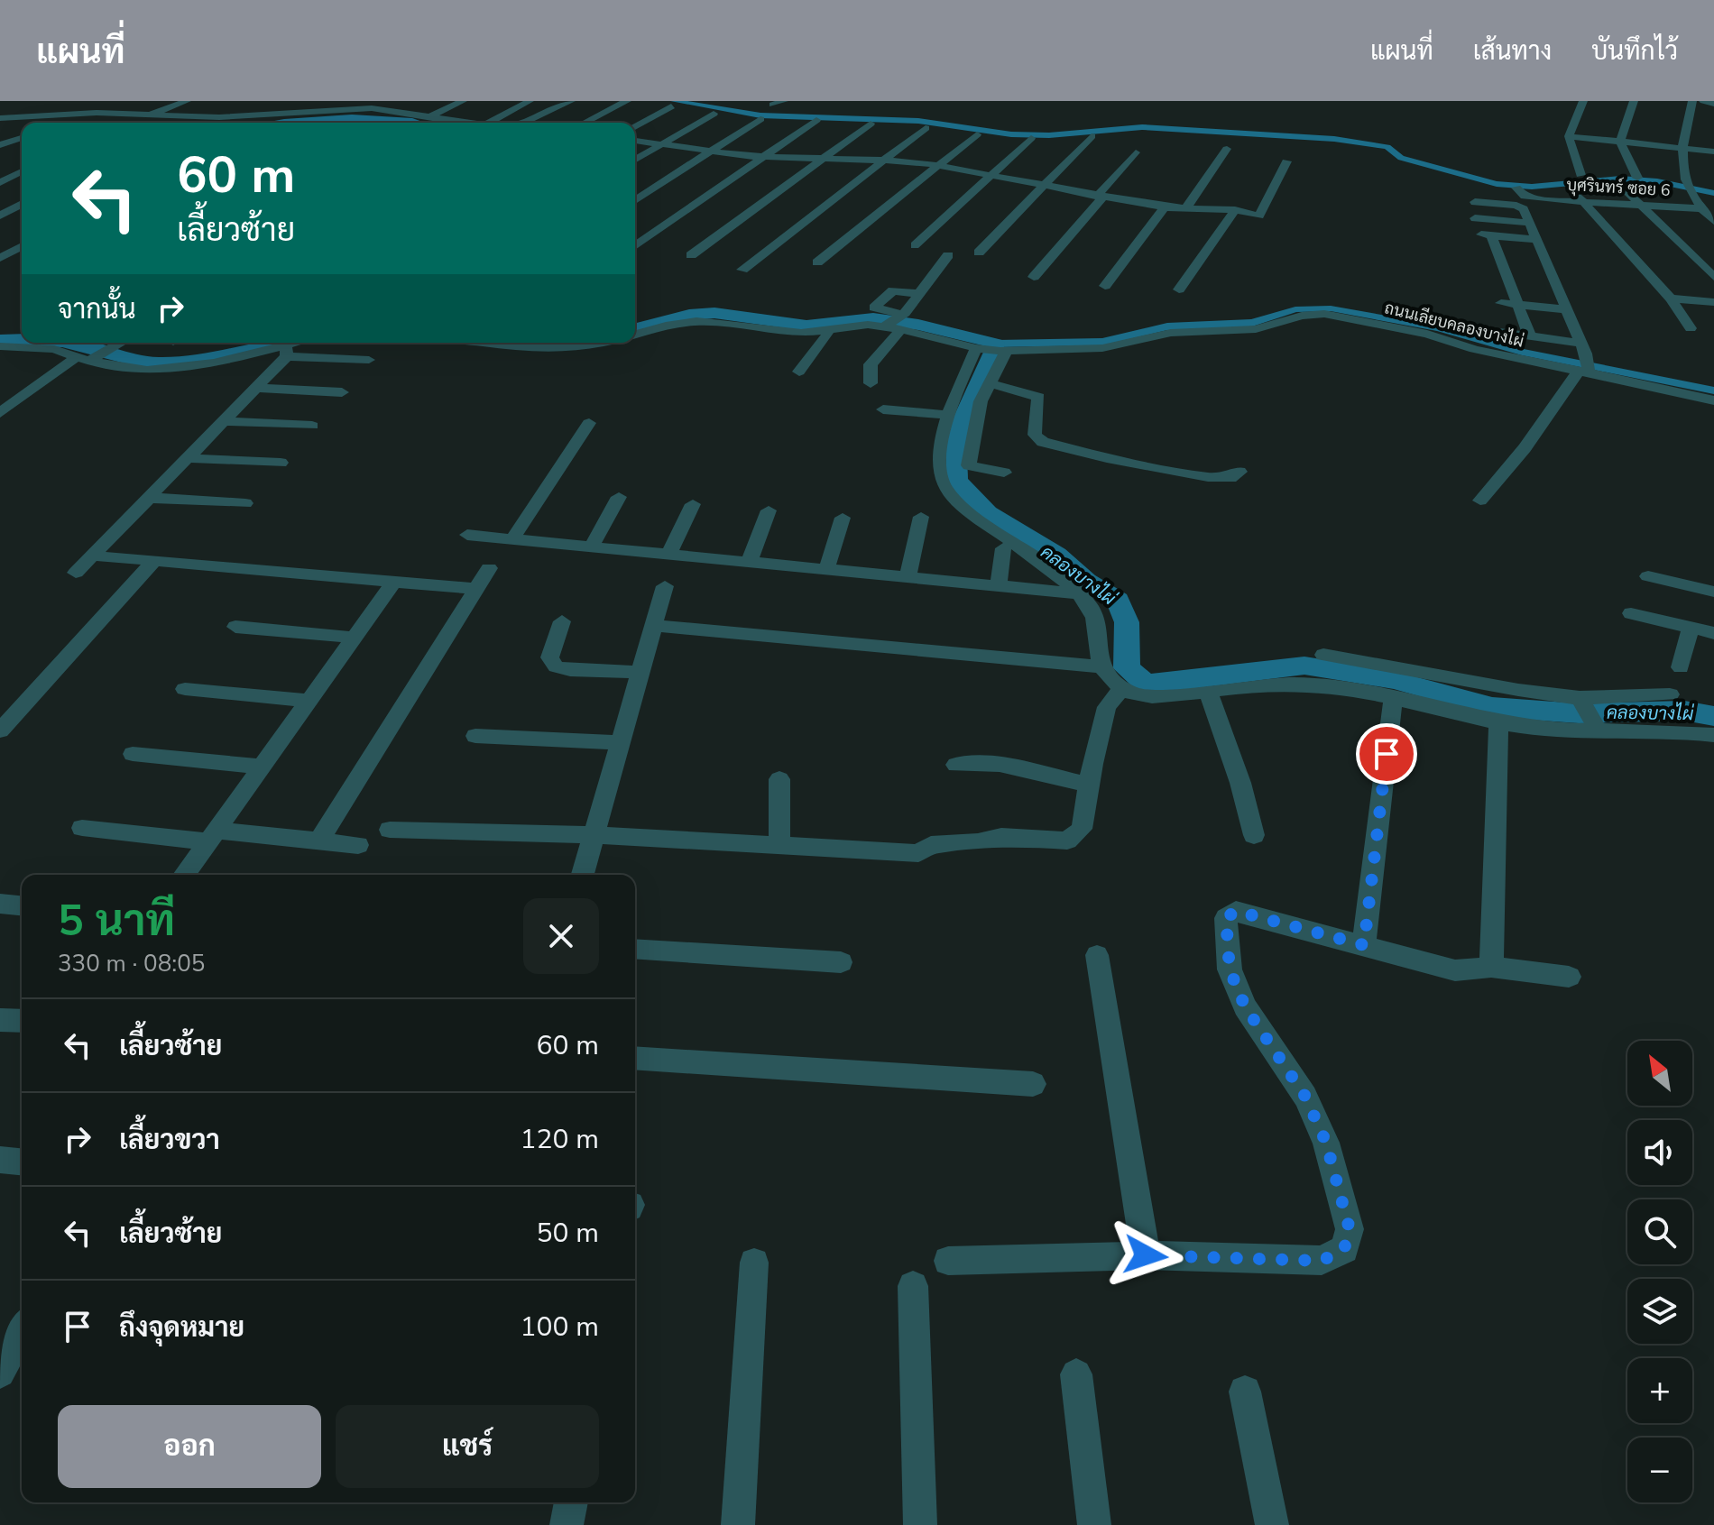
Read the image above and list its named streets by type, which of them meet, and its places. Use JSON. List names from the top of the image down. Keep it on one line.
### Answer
{"streets":{"street":["บุศรินทร์ ซอย 6","ถนนเลียบคลองบางไผ่"]},"water":["คลองบางไผ่"],"north":"top left","page":{"header":"แผนที่","nav":["แผนที่","เส้นทาง","บันทึกไว้"],"turn":["60 m","เลี้ยวซ้าย"],"then":"จากนั้น","heading":["5 นาที","330 m · 08:05"],"list":[{"name":"เลี้ยวซ้าย","value":"60 m"},{"name":"เลี้ยวขวา","value":"120 m"},{"name":"เลี้ยวซ้าย","value":"50 m"},{"name":"ถึงจุดหมาย","value":"100 m"}],"map_buttons":["+","−"],"buttons":["ออก","แชร์"]}}
